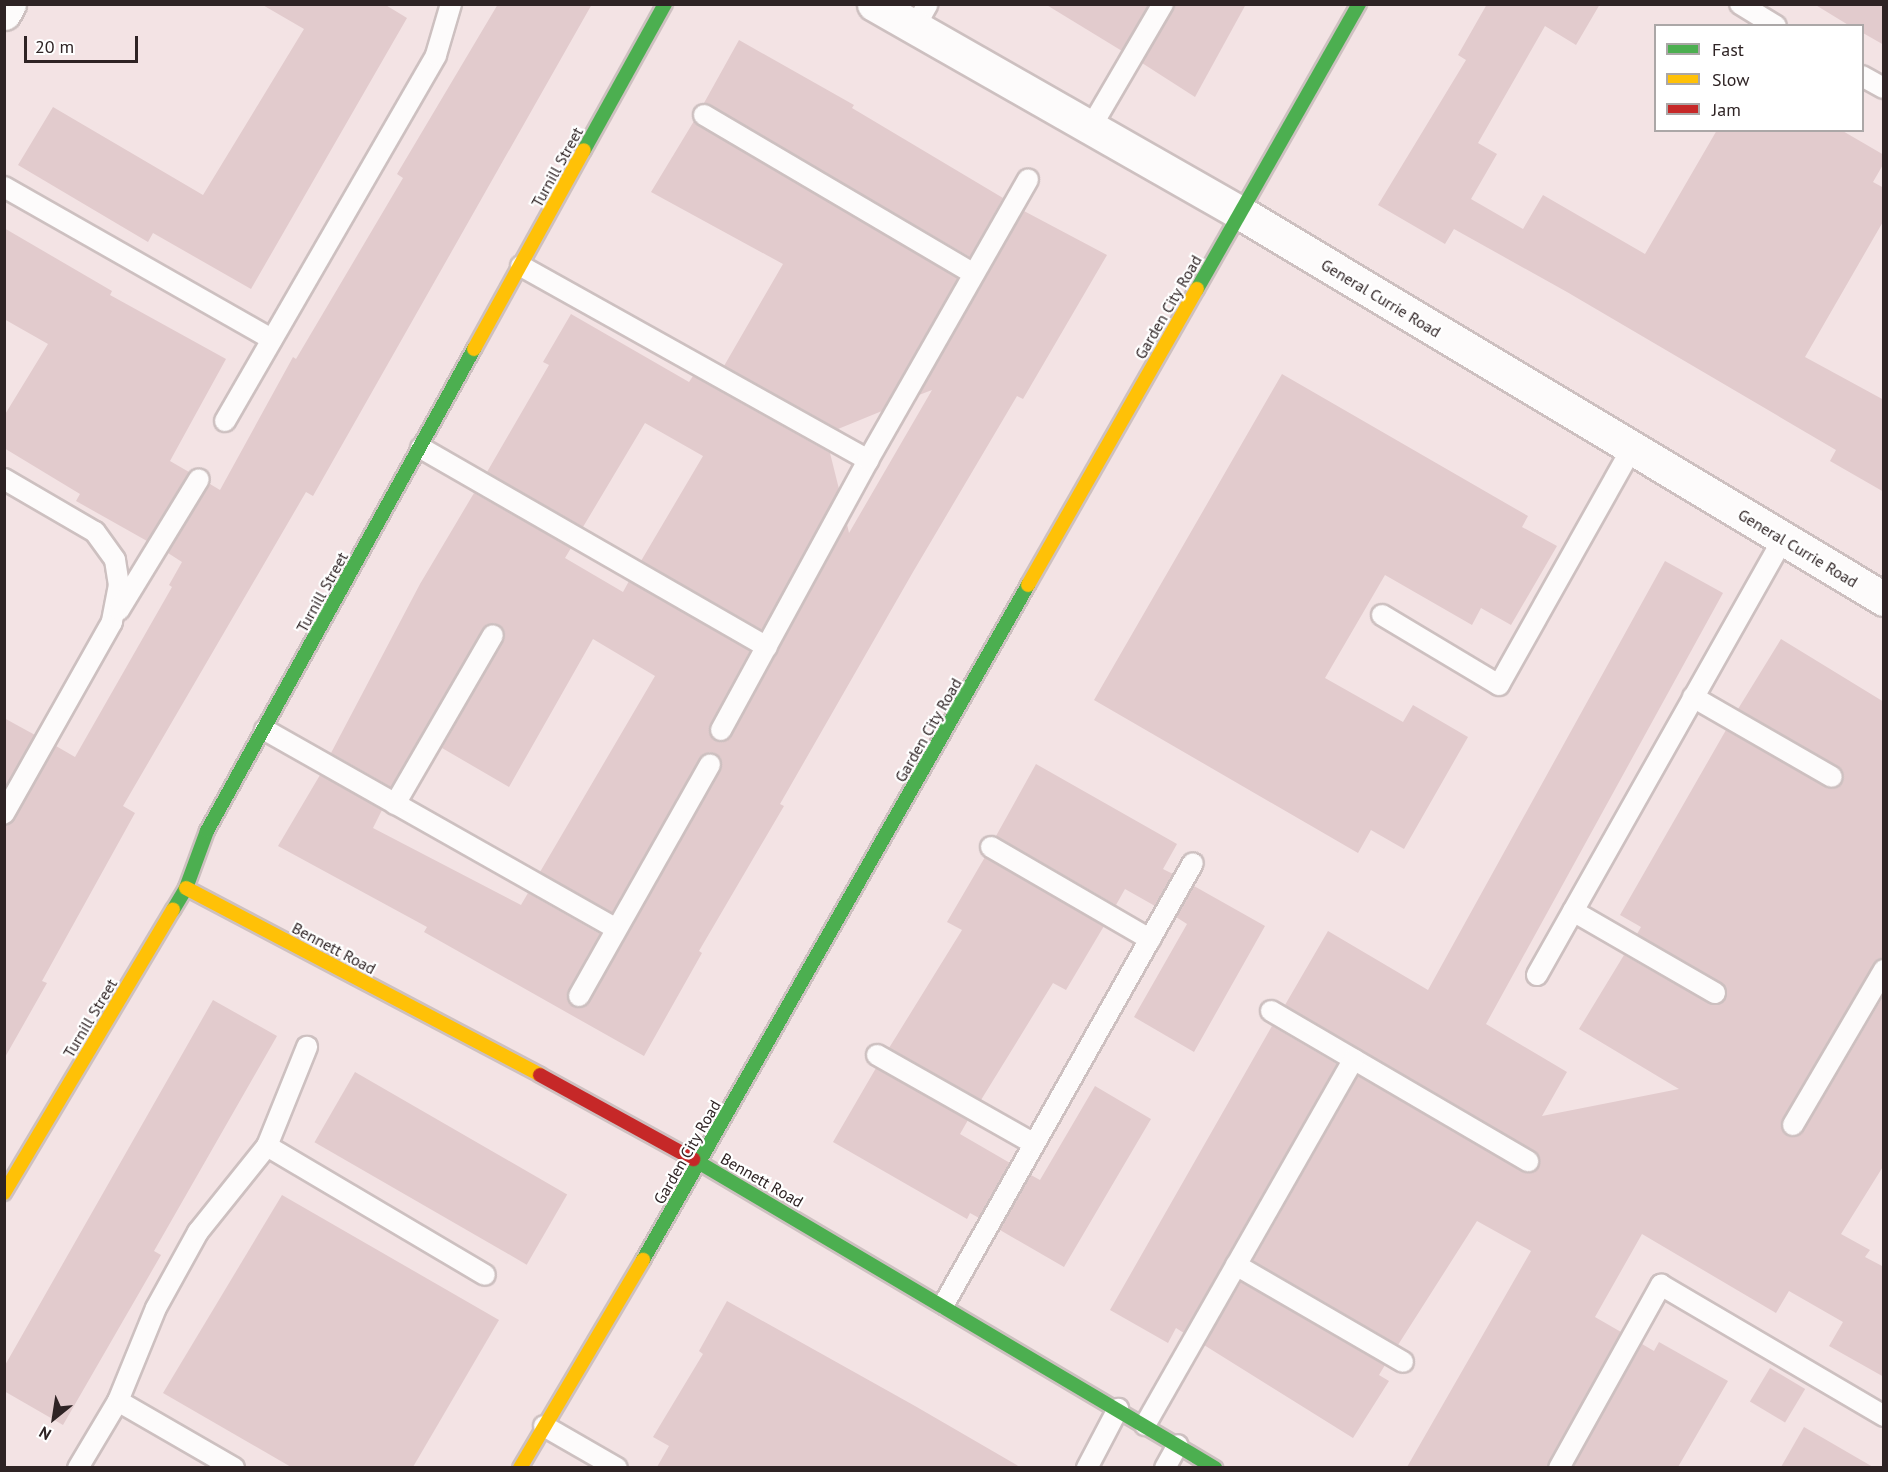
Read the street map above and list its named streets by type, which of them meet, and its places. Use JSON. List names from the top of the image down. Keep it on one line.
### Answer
{"streets":{"street":["Turnill Street","General Currie Road","Garden City Road","Bennett Road"]},"crossings":[["Turnill Street","Bennett Road"],["General Currie Road","Garden City Road"],["Garden City Road","Bennett Road"]],"legend":["Fast","Slow","Jam"],"scale_bar":"20 m","north":"bottom left"}
